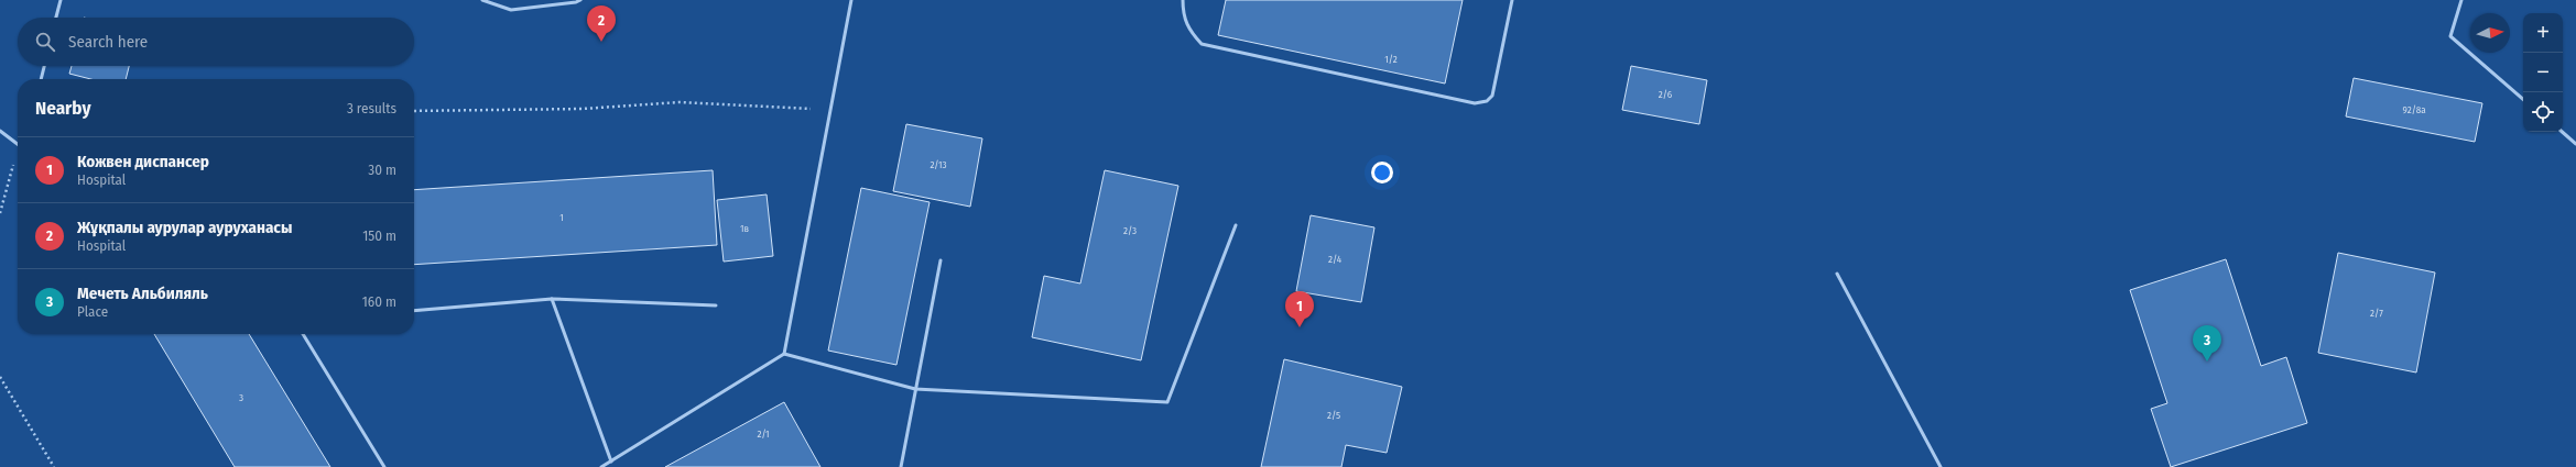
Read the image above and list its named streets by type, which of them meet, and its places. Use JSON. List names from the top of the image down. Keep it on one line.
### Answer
{"house_numbers":["1/2","2/6","92/8а","2/13","1","1в","2/3","2/4","2/7","3","2/5","2/1"],"north":"right","page":{"pins":["2","1","3"],"map_buttons":["+","−"],"search":"Search here","heading":["Nearby","3 results"],"list":[{"mark":"1","name":"Кожвен диспансер","note":"Hospital","value":"30 m"},{"mark":"2","name":"Жұқпалы аурулар ауруханасы","note":"Hospital","value":"150 m"},{"mark":"3","name":"Мечеть Альбиляль","note":"Place","value":"160 m"}]}}
